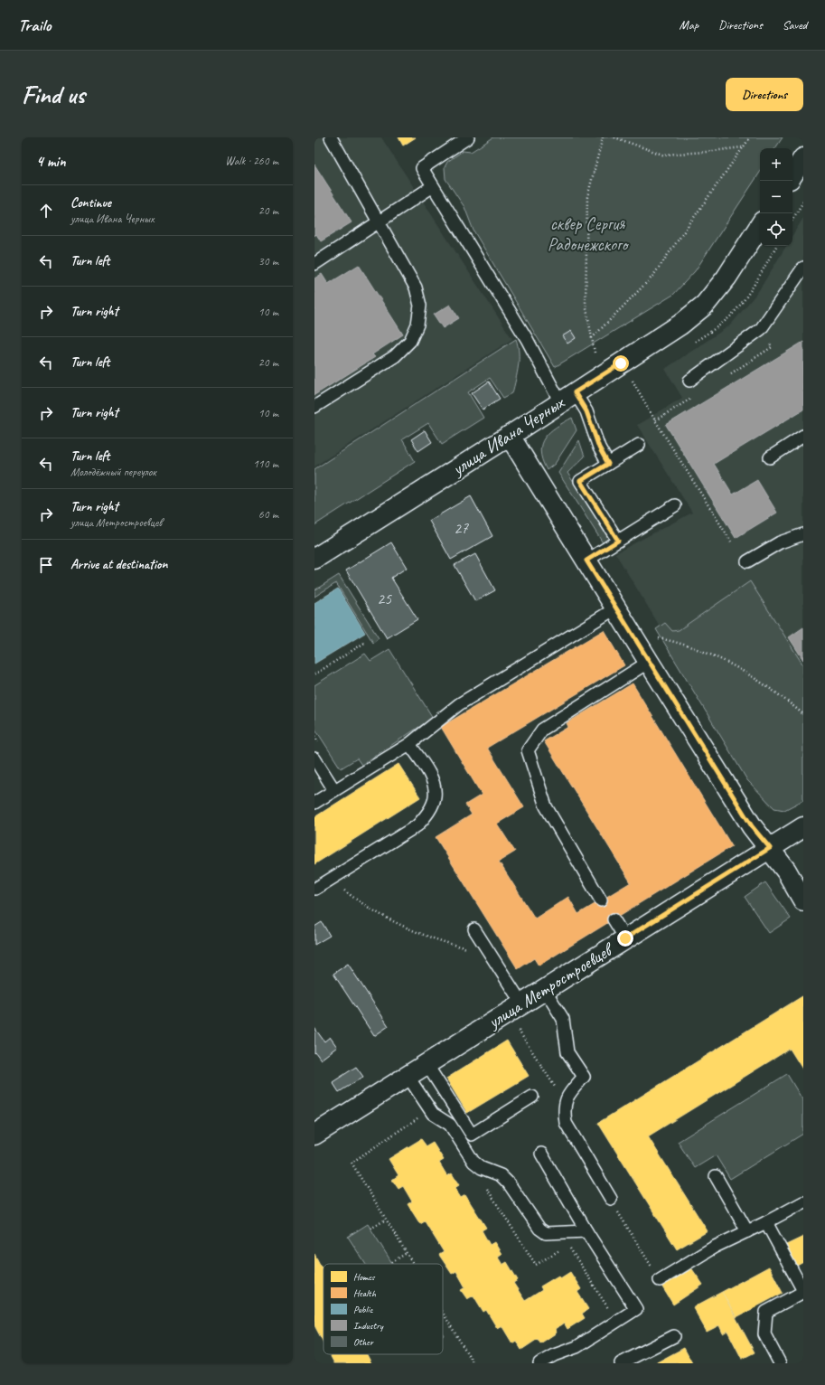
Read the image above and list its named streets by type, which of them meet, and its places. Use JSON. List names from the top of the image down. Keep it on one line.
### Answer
{"streets":{"street":["улица Ивана Черных","улица Метростроевцев"]},"parks":["сквер Сергия Радонежского"],"house_numbers":["27","25"],"legend":["Homes","Health","Public","Industry","Other"],"page":{"header":"Trailo","nav":["Map","Directions","Saved"],"buttons":"Directions","title":"Find us","heading":["4 min","Walk · 260 m"],"map_buttons":["+","−"],"list":[["Continue","улица Ивана Черных","20 m"],["Turn left","30 m"],["Turn right","10 m"],["Turn left","20 m"],["Turn right","10 m"],["Turn left","Молодёжный переулок","110 m"],["Turn right","улица Метростроевцев","60 m"],"Arrive at destination"]}}
